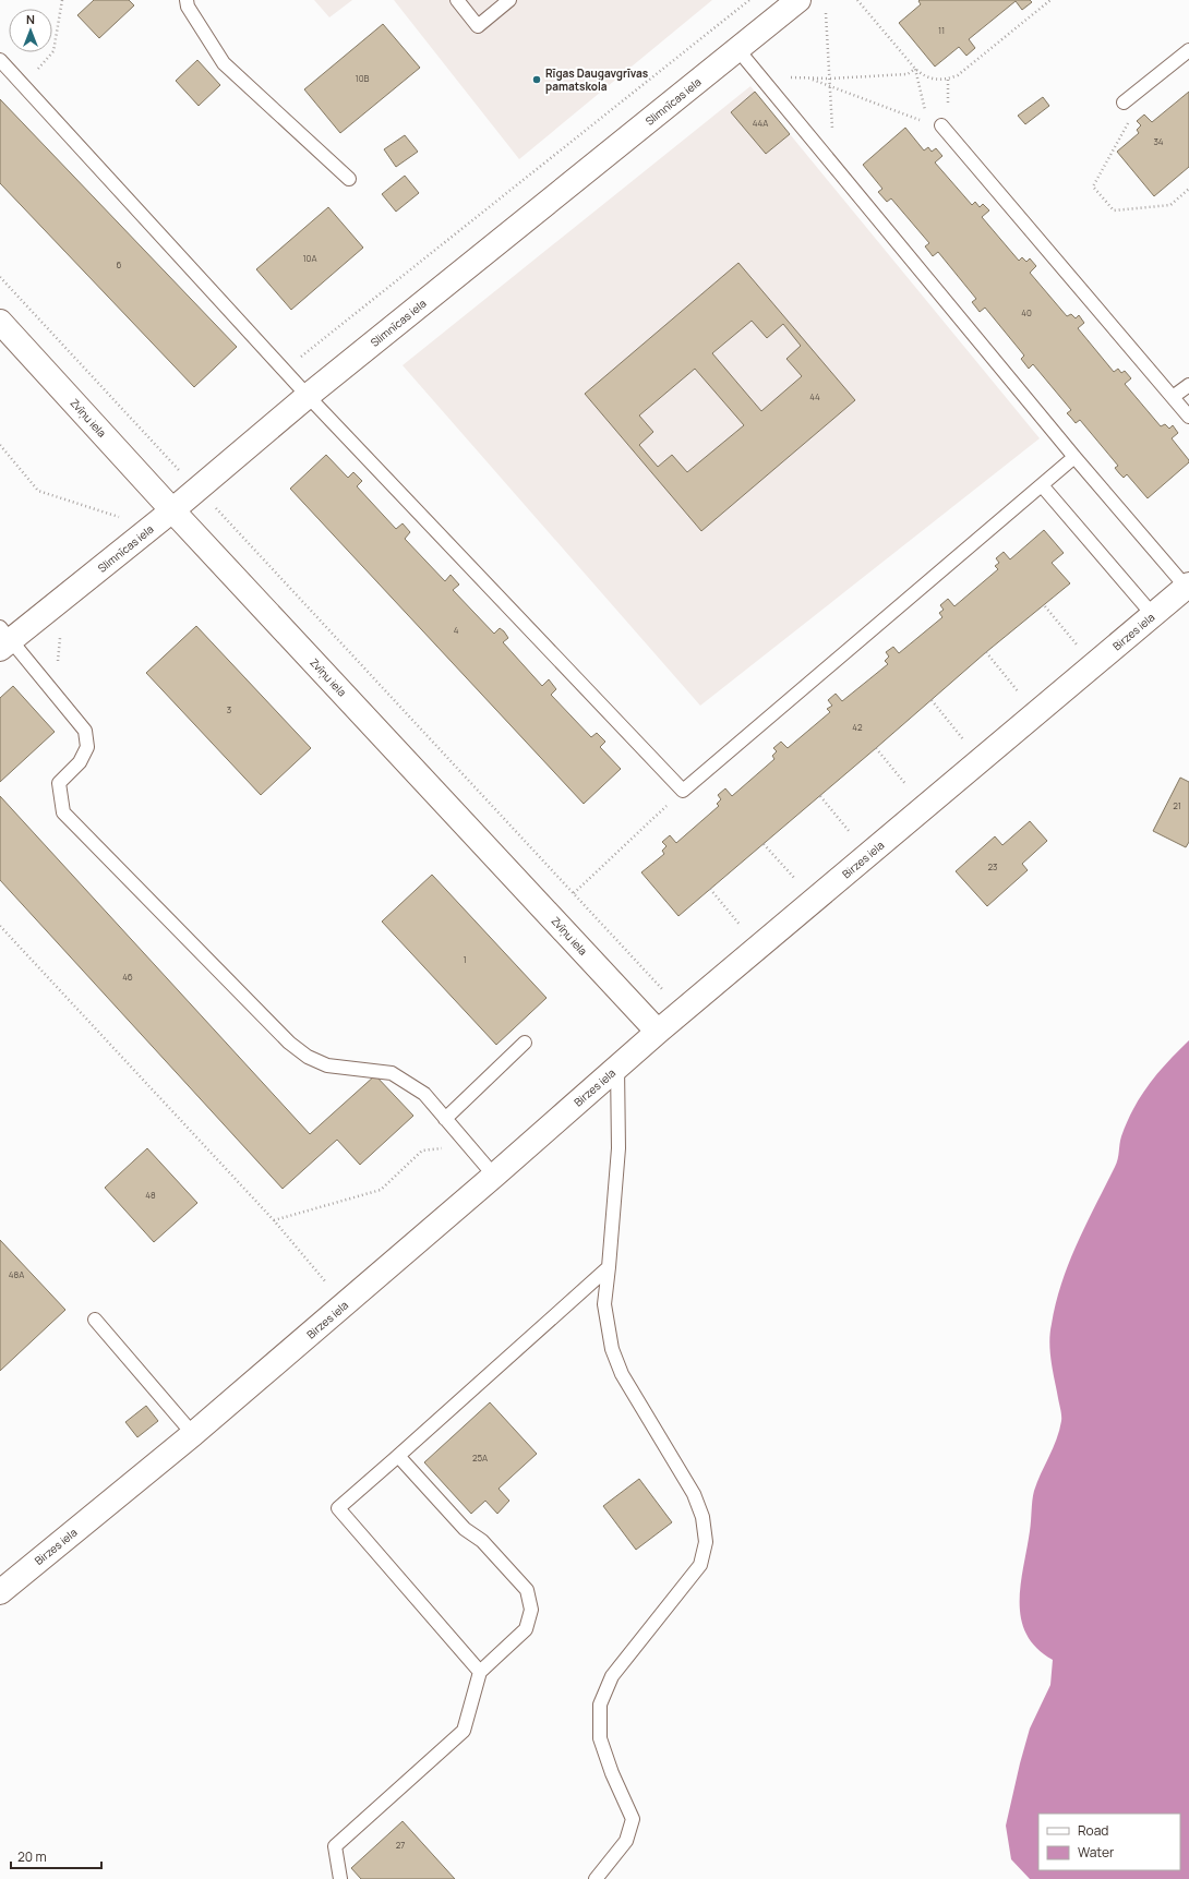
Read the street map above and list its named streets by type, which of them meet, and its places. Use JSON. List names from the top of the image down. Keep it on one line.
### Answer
{"streets":{"street":["Slimnīcas iela","Zvīņu iela","Birzes iela"]},"crossings":[["Slimnīcas iela","Zvīņu iela"],["Zvīņu iela","Birzes iela"]],"places":["Rīgas Daugavgrīvas pamatskola"],"house_numbers":["11","10B","44A","34","10A","6","40","44","4","3","42","21","23","1","46","48","48A","25A","27"],"legend":["Road","Water"],"scale_bar":"20 m","north":"top"}
